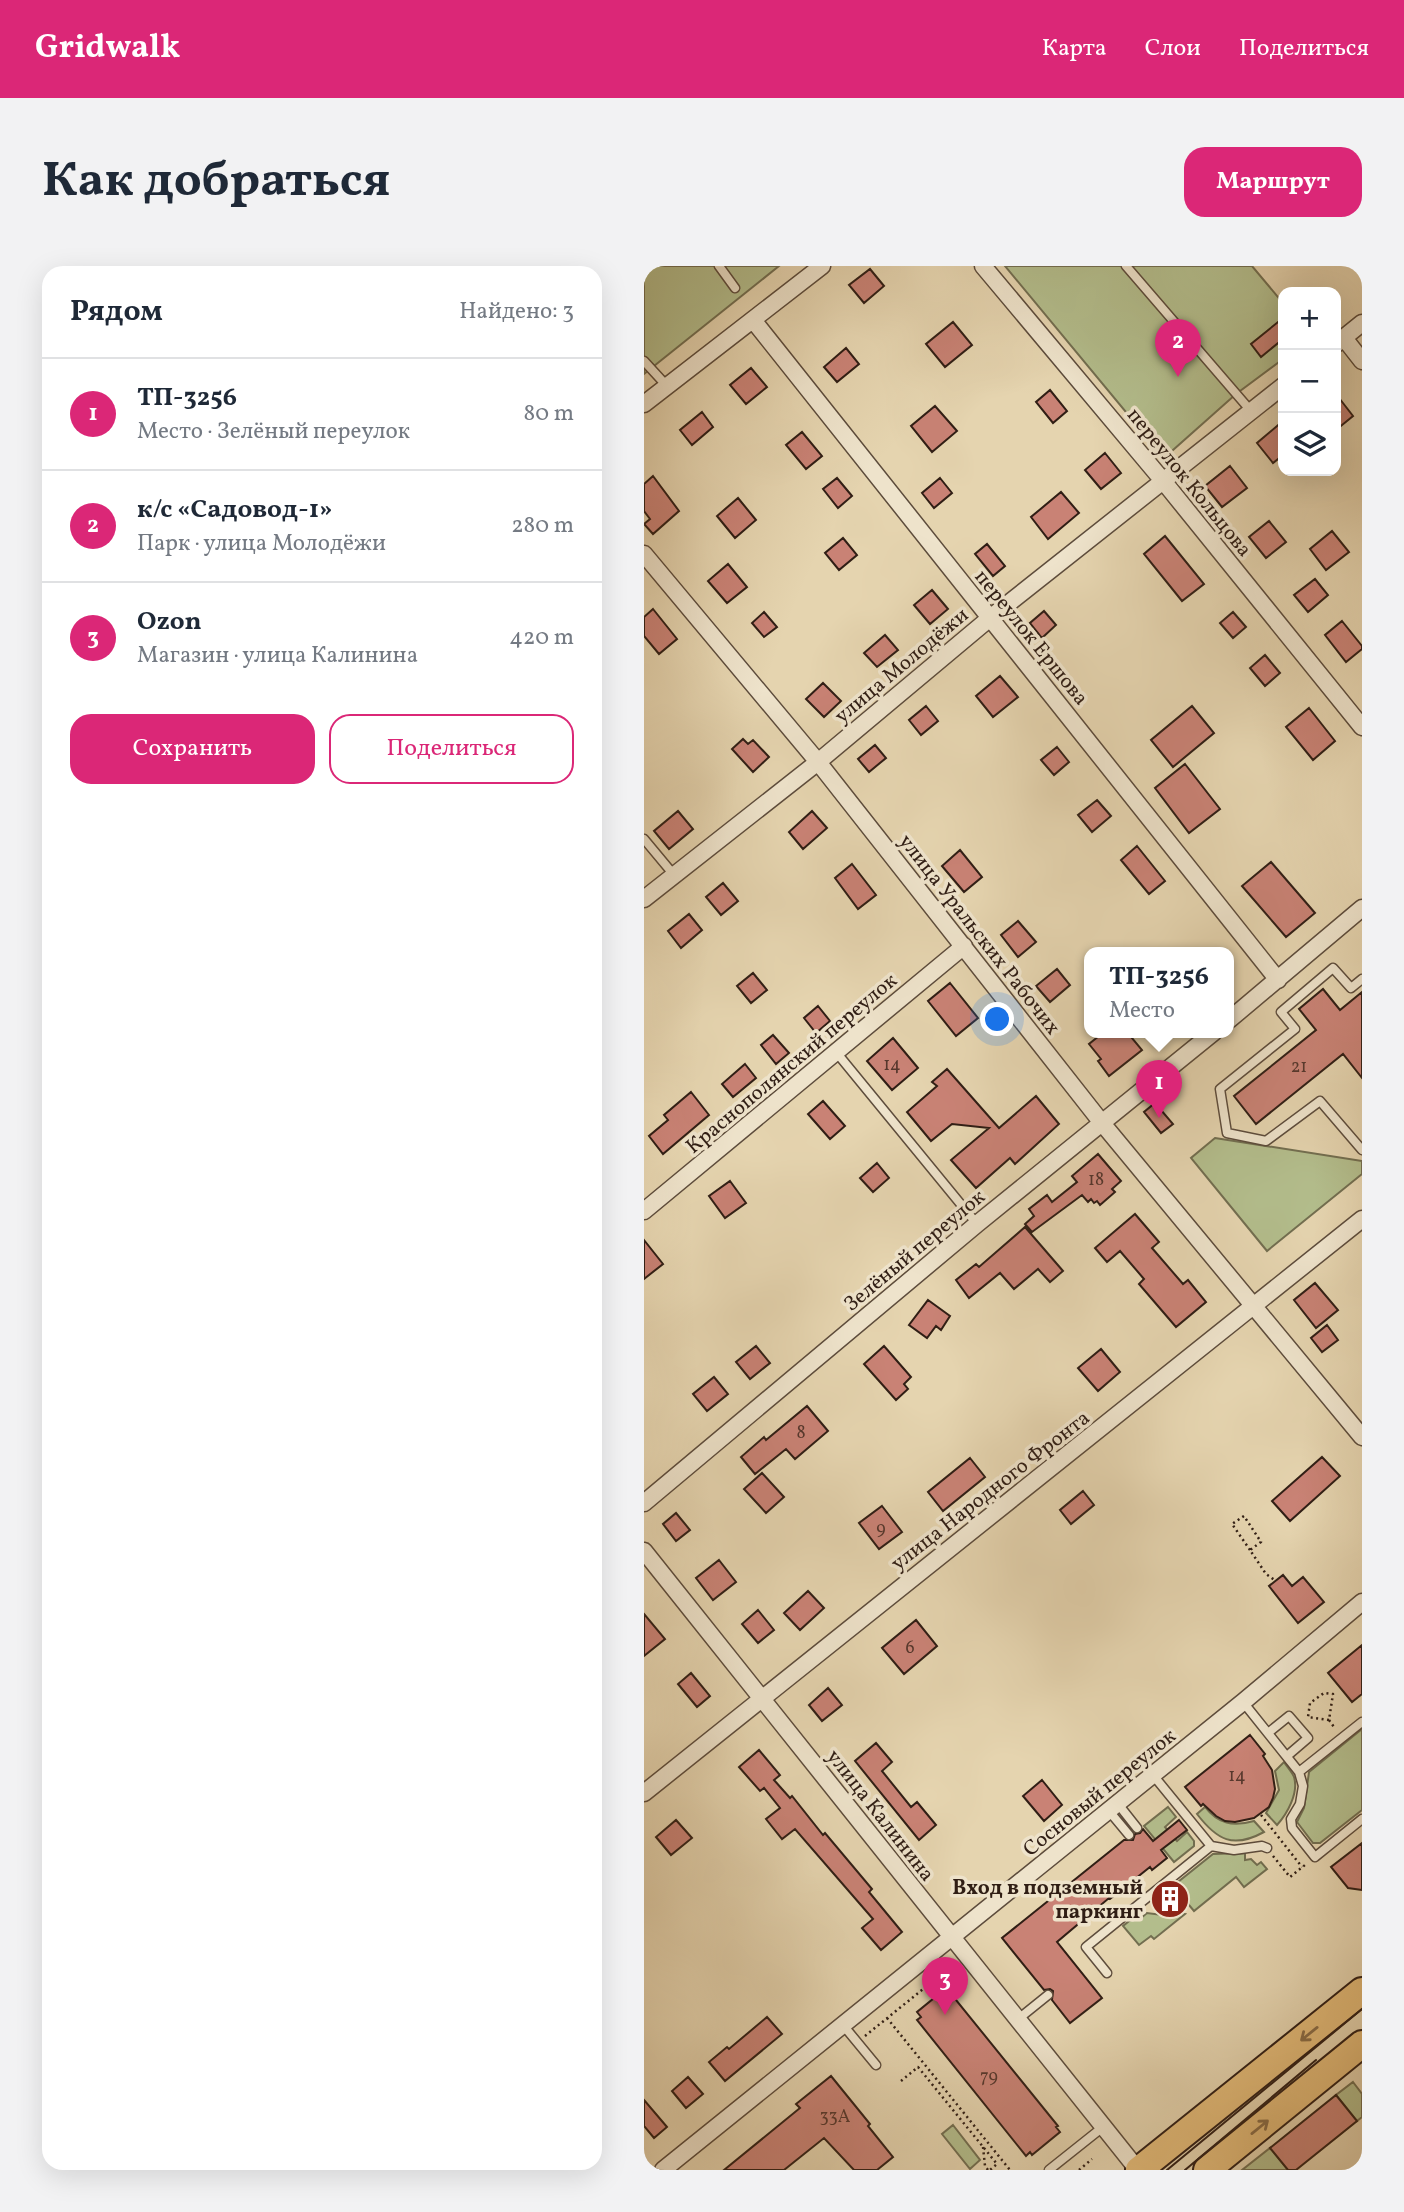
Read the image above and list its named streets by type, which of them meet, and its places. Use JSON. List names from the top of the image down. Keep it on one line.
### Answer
{"streets":{"street":["переулок Кольцова","переулок Ершова","улица Молодёжи","улица Уральских Рабочих","Краснополянский переулок","Зелёный переулок","улица Народного Фронта","Сосновый переулок","улица Калинина"]},"crossings":[["переулок Кольцова","улица Молодёжи"],["переулок Ершова","улица Молодёжи"],["улица Молодёжи","улица Уральских Рабочих"],["улица Уральских Рабочих","Краснополянский переулок"],["улица Уральских Рабочих","Зелёный переулок"],["улица Уральских Рабочих","улица Народного Фронта"],["улица Народного Фронта","улица Калинина"],["Сосновый переулок","улица Калинина"]],"places":{"building":["Вход в подземный паркинг"]},"house_numbers":["14","21","18","8","9","6","14","79","33А"],"page":{"header":"Gridwalk","nav":["Карта","Слои","Поделиться"],"buttons":["Маршрут",["Сохранить","Поделиться"]],"title":"Как добраться","heading":["Рядом","Найдено: 3"],"map_buttons":["+","−"],"pins":["2","1","3"],"list":[{"mark":"1","name":"ТП-3256","note":"Место · Зелёный переулок","value":"80 m"},{"mark":"2","name":"к/с «Садовод-1»","note":"Парк · улица Молодёжи","value":"280 m"},{"mark":"3","name":"Ozon","note":"Магазин · улица Калинина","value":"420 m"}],"popup":["ТП-3256","Место"]}}
